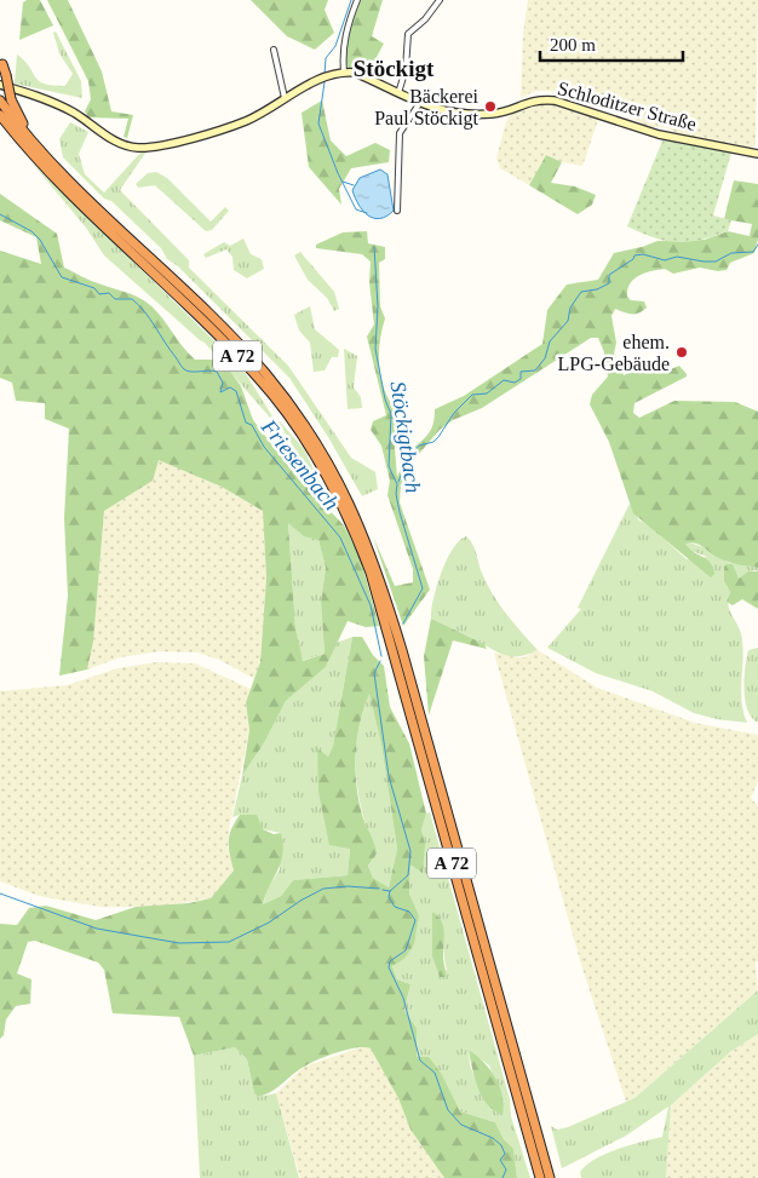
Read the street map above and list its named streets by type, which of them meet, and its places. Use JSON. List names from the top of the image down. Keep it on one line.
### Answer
{"streets":{"highway":["A 72"],"street":["Schloditzer Straße"]},"districts":["Stöckigt"],"water":["Stöckigtbach","Friesenbach"],"places":["Bäckerei Paul Stöckigt","ehem. LPG-Gebäude"],"scale_bar":"200 m"}
